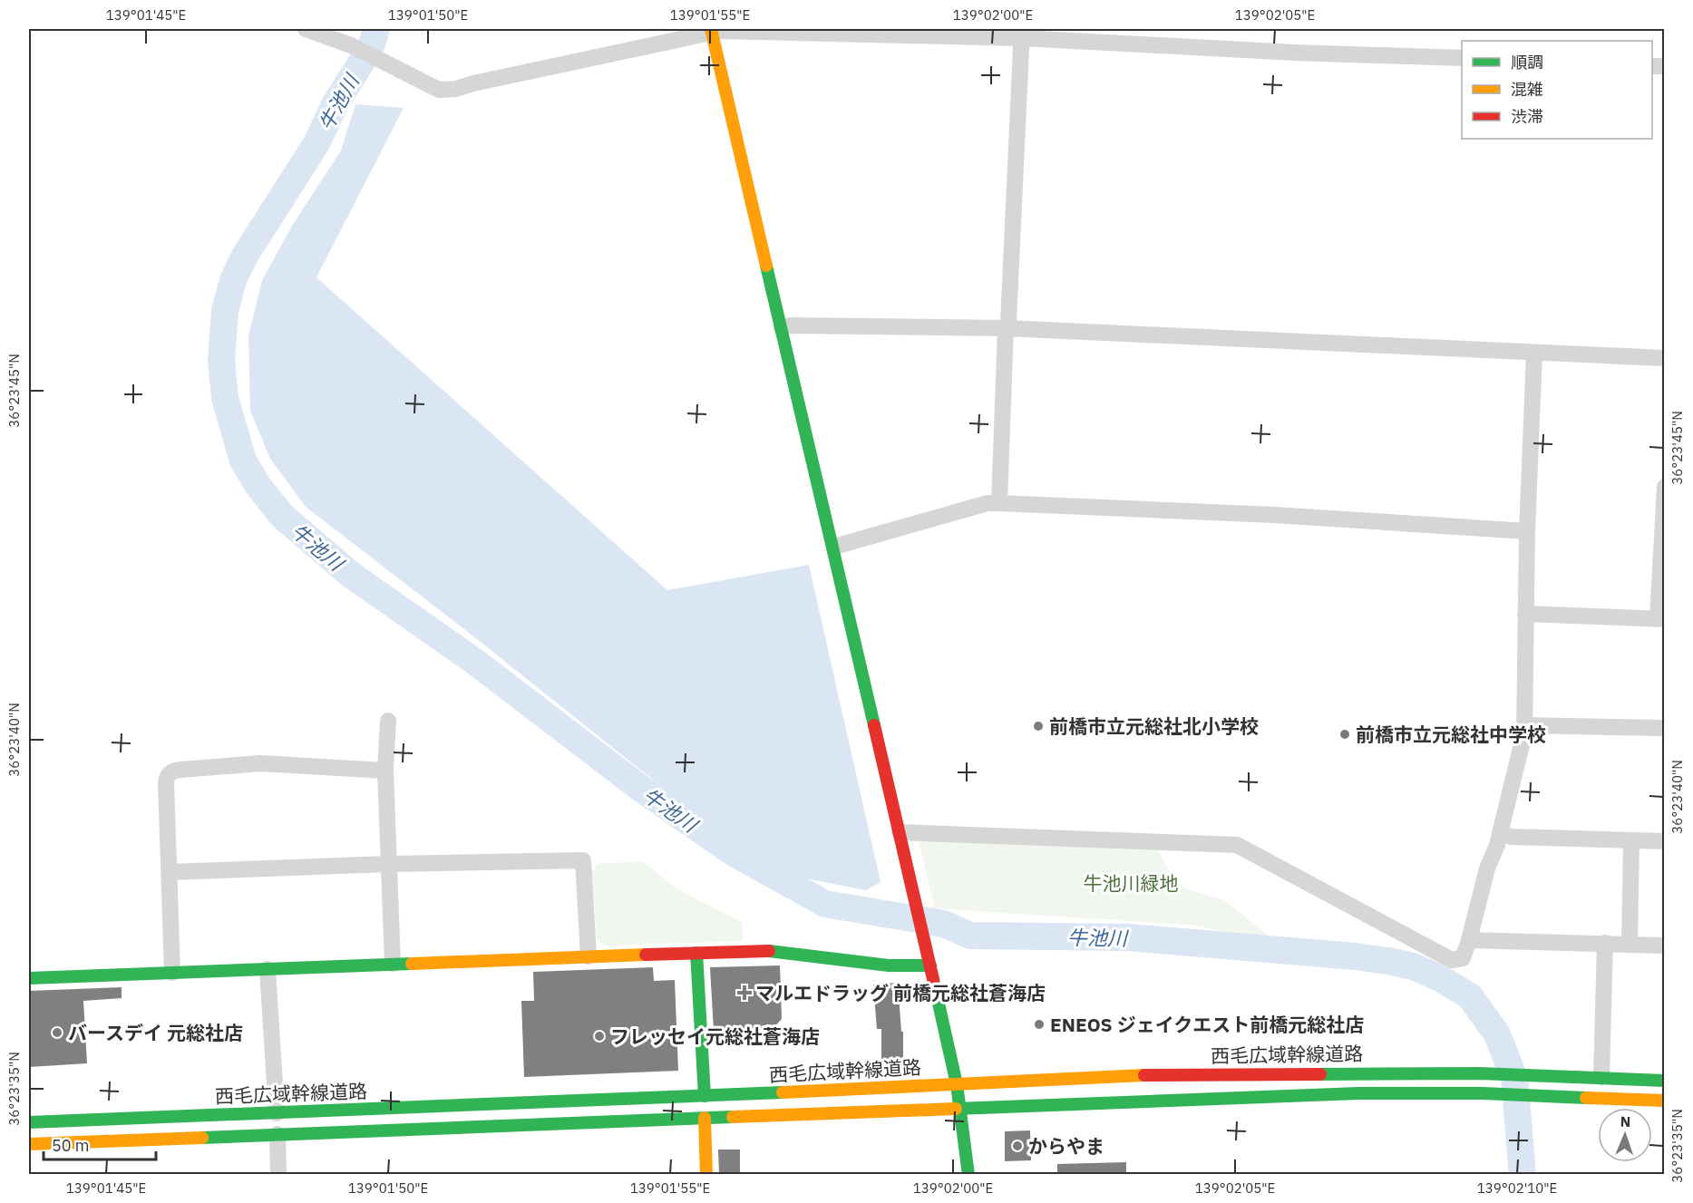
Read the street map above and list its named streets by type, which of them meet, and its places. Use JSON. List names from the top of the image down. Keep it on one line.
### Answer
{"streets":{"main road":["西毛広域幹線道路"]},"water":["牛池川"],"parks":["牛池川緑地"],"places":{"other":["前橋市立元総社北小学校","前橋市立元総社中学校","ENEOS ジェイクエスト前橋元総社店","バースデイ 元総社店","フレッセイ元総社蒼海店","からやま"],"health":["マルエドラッグ 前橋元総社蒼海店"]},"legend":["順調","混雑","渋滞"],"scale_bar":"50 m","north":"top","coordinates":["139°01'45\"E","139°01'50\"E","139°01'55\"E","139°02'00\"E","139°02'05\"E","36°23'45\"N","36°23'40\"N","36°23'35\"N","139°02'10\"E"]}
